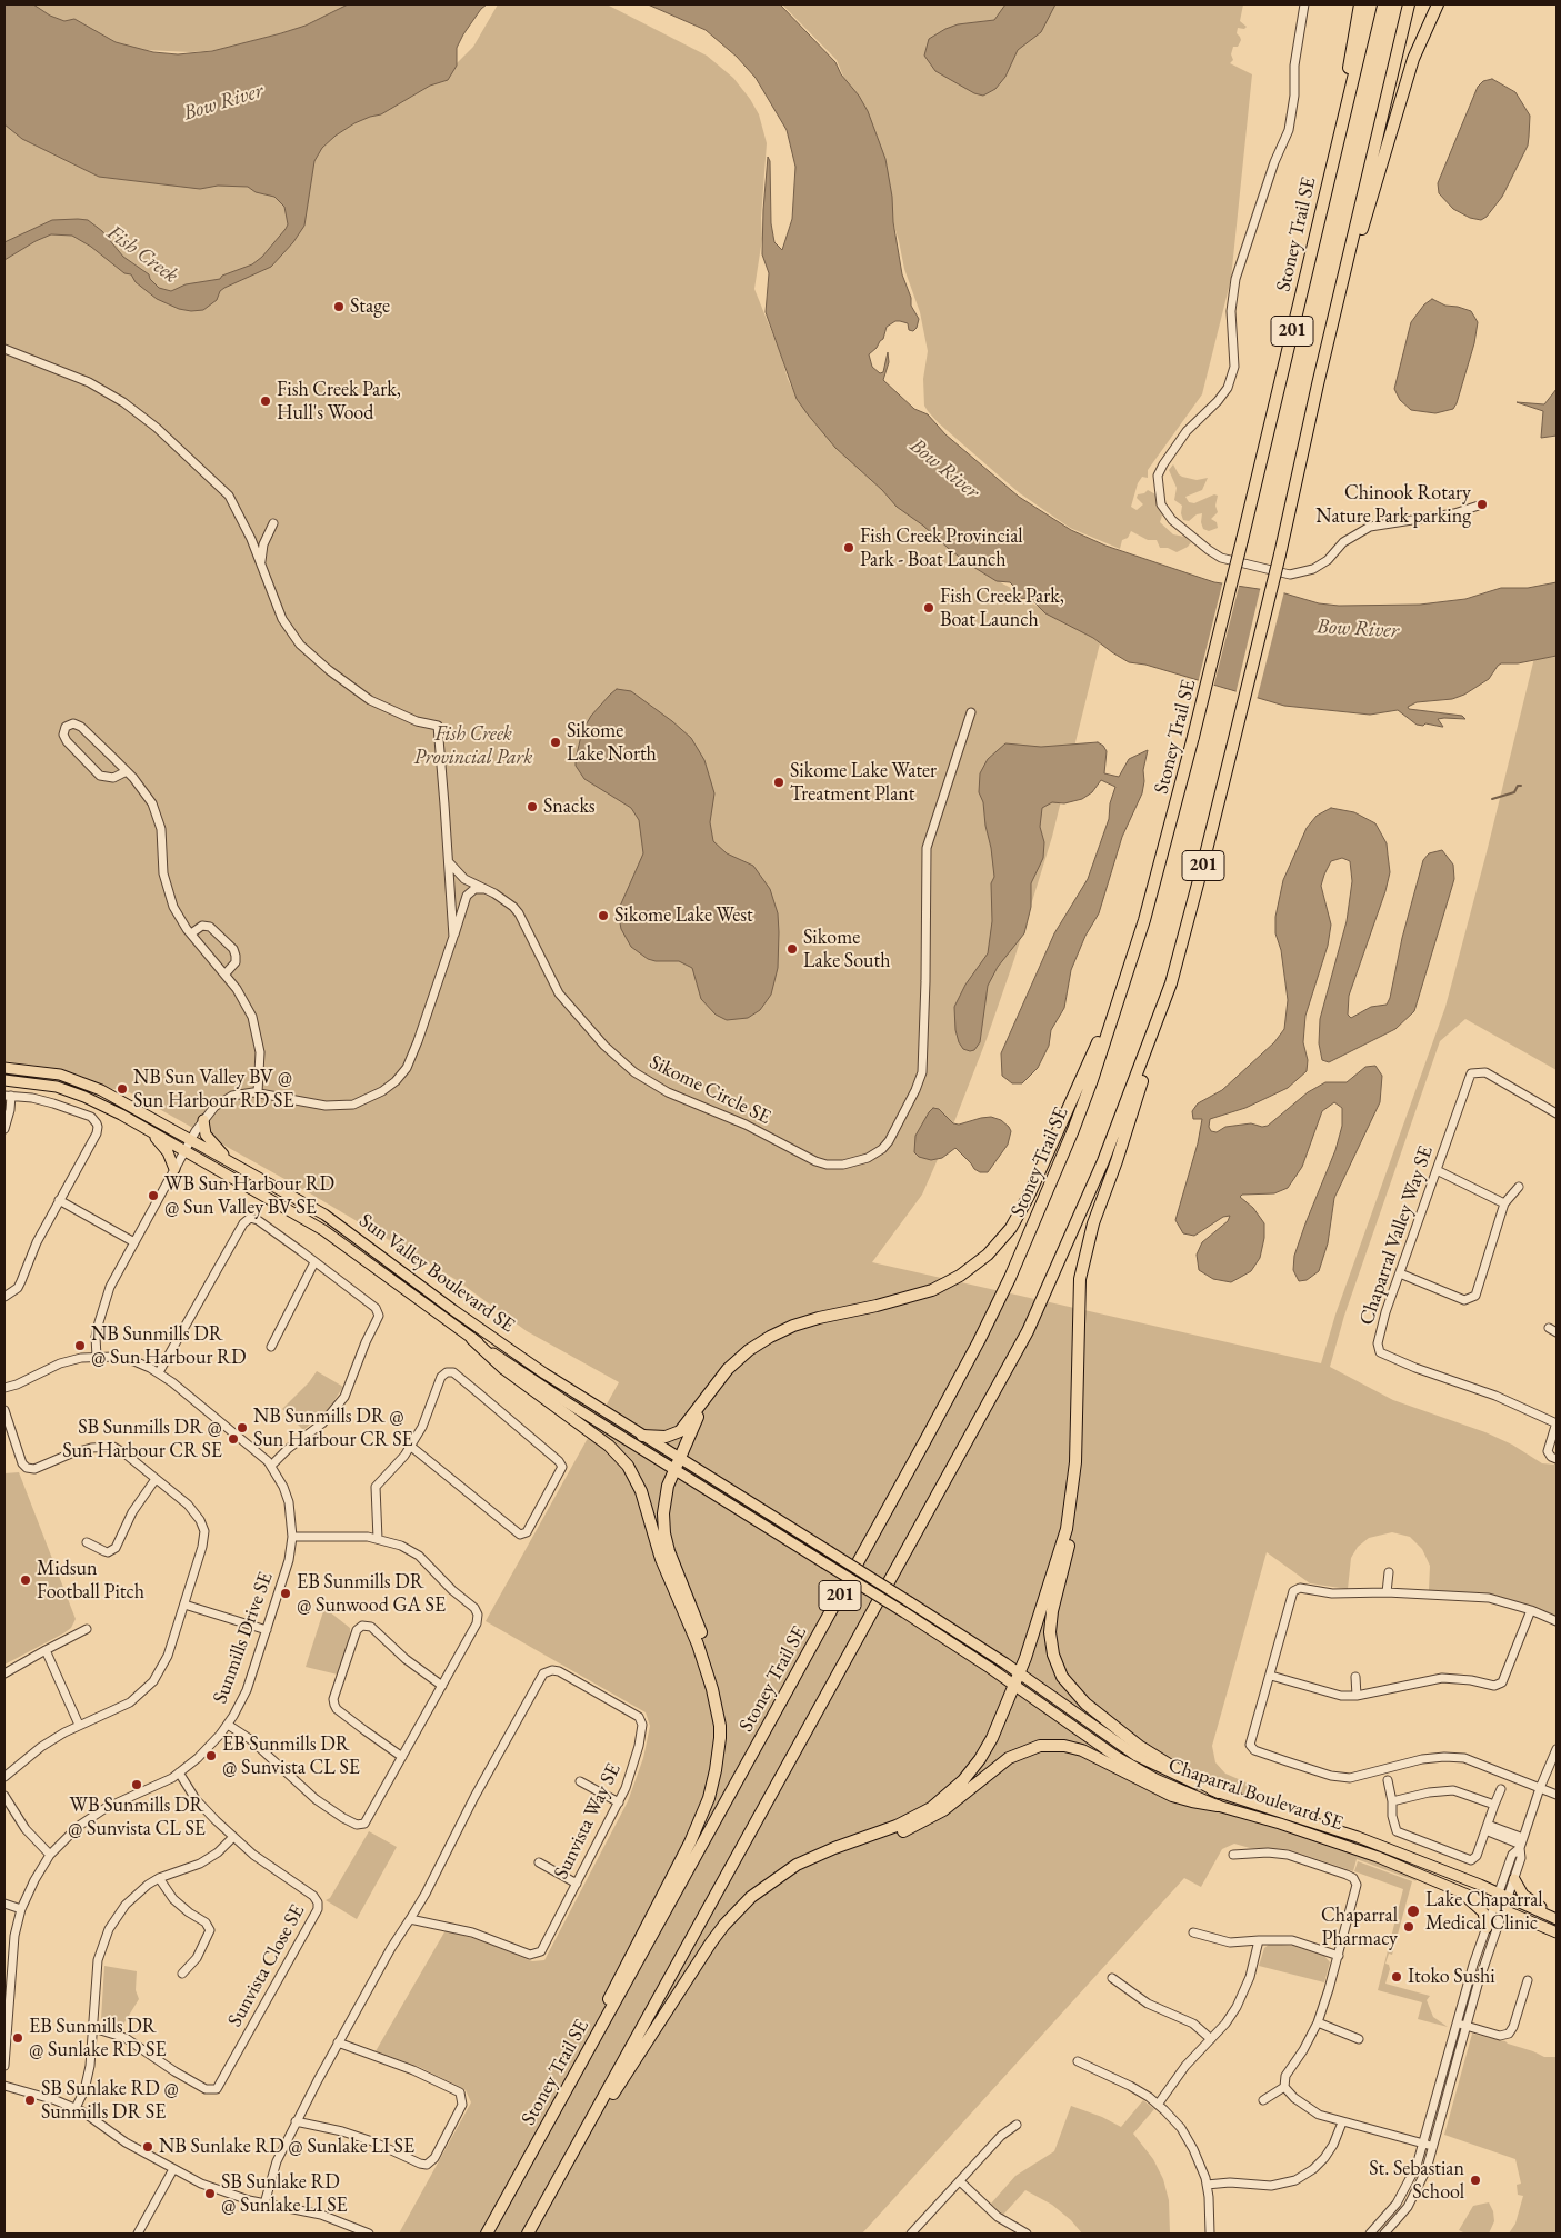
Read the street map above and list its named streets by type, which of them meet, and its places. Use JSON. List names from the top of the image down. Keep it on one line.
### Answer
{"streets":{"highway":["Stoney Trail SE","201"],"main road":["Sun Valley Boulevard SE","Chaparral Boulevard SE"],"street":["Sikome Circle SE","Chaparral Valley Way SE","Sunmills Drive SE","Sunvista Way SE","Sunvista Close SE"]},"crossings":[["Sun Valley Boulevard SE","Chaparral Boulevard SE"],["Sunmills Drive SE","Sunvista Close SE"]],"water":["Bow River","Fish Creek"],"parks":["Fish Creek Provincial Park"],"places":["Stage","Fish Creek Park, Hull's Wood","Chinook Rotary Nature Park parking","Fish Creek Provincial Park - Boat Launch","Fish Creek Park, Boat Launch","Sikome Lake North","Sikome Lake Water Treatment Plant","Snacks","Sikome Lake West","Sikome Lake South","NB Sun Valley BV @ Sun Harbour RD SE","WB Sun Harbour RD @ Sun Valley BV SE","NB Sunmills DR @ Sun Harbour RD","NB Sunmills DR @ Sun Harbour CR SE","SB Sunmills DR @ Sun Harbour CR SE","Midsun Football Pitch","EB Sunmills DR @ Sunwood GA SE","EB Sunmills DR @ Sunvista CL SE","WB Sunmills DR @ Sunvista CL SE","Lake Chaparral Medical Clinic","Chaparral Pharmacy","Itoko Sushi","EB Sunmills DR @ Sunlake RD SE","SB Sunlake RD @ Sunmills DR SE","NB Sunlake RD @ Sunlake LI SE","St. Sebastian School","SB Sunlake RD @ Sunlake LI SE"]}
